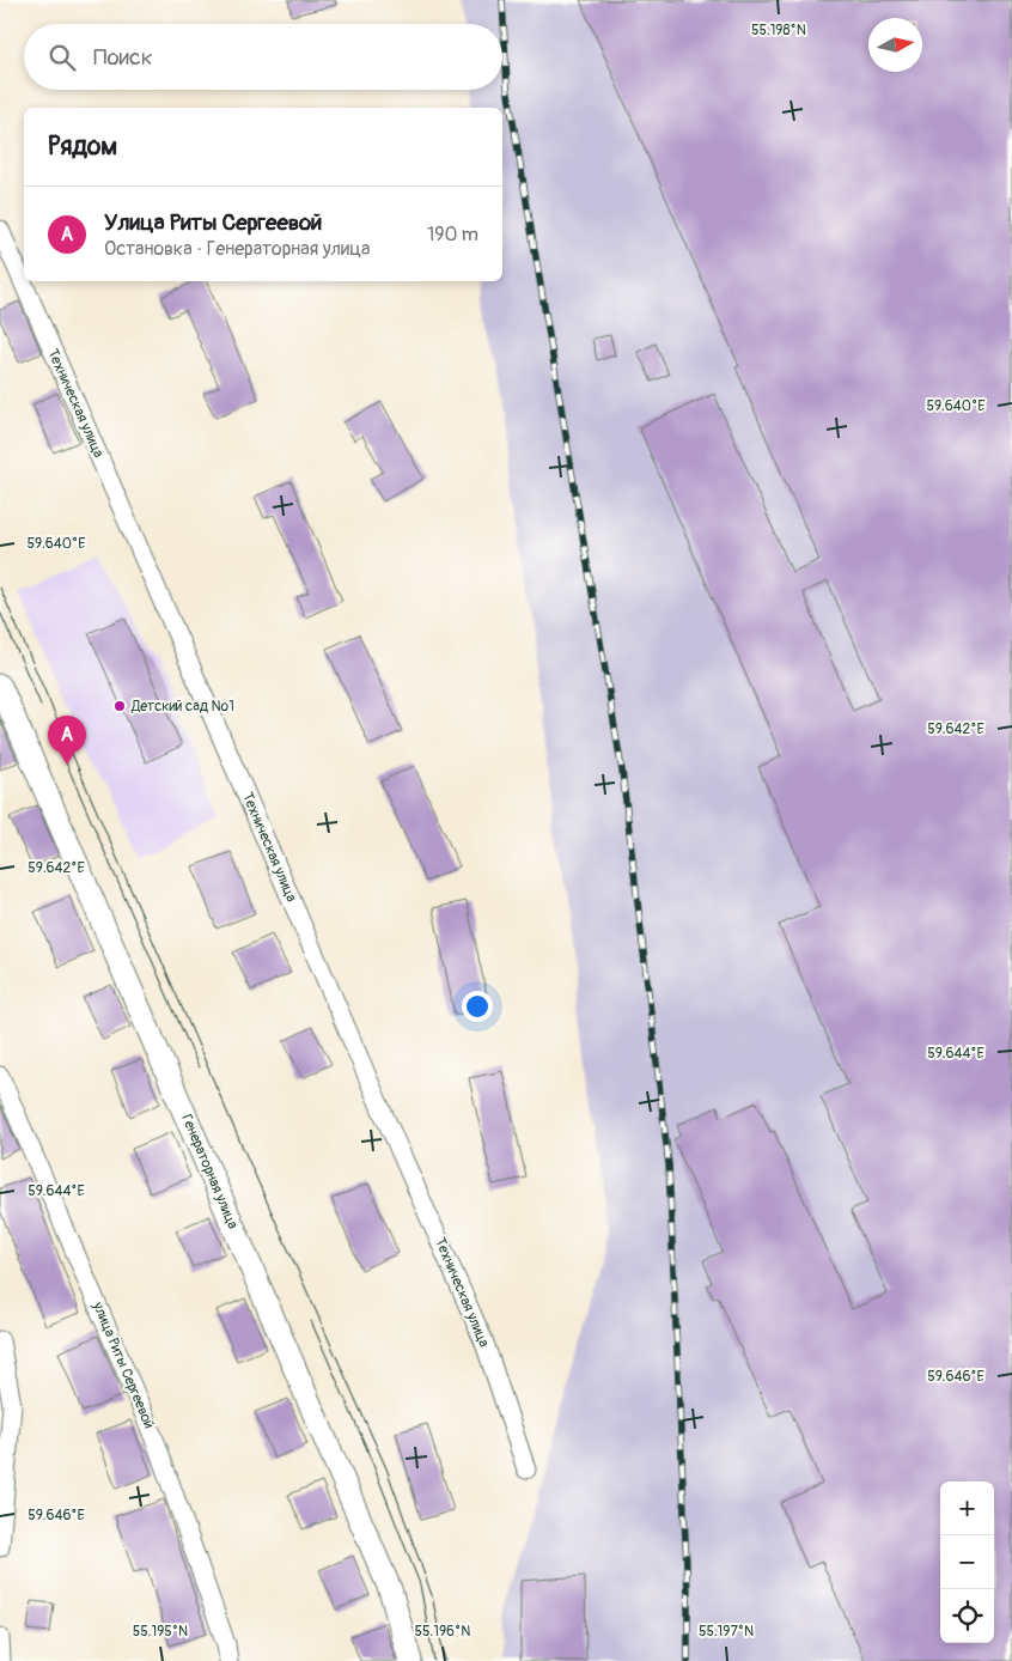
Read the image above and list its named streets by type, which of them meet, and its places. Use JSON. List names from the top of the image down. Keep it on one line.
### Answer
{"streets":{"main road":["Генераторная улица"],"street":["Техническая улица","улица Риты Сергеевой"]},"places":["Детский сад №1"],"north":"right","page":{"search":"Поиск","heading":"Рядом","list":[{"mark":"A","name":"Улица Риты Сергеевой","note":"Остановка · Генераторная улица","value":"190 m"}],"pins":"A","map_buttons":["+","−"]},"coordinates":["55.198°N","59.640°E","59.642°E","59.644°E","59.646°E","55.195°N","55.196°N","55.197°N"]}
